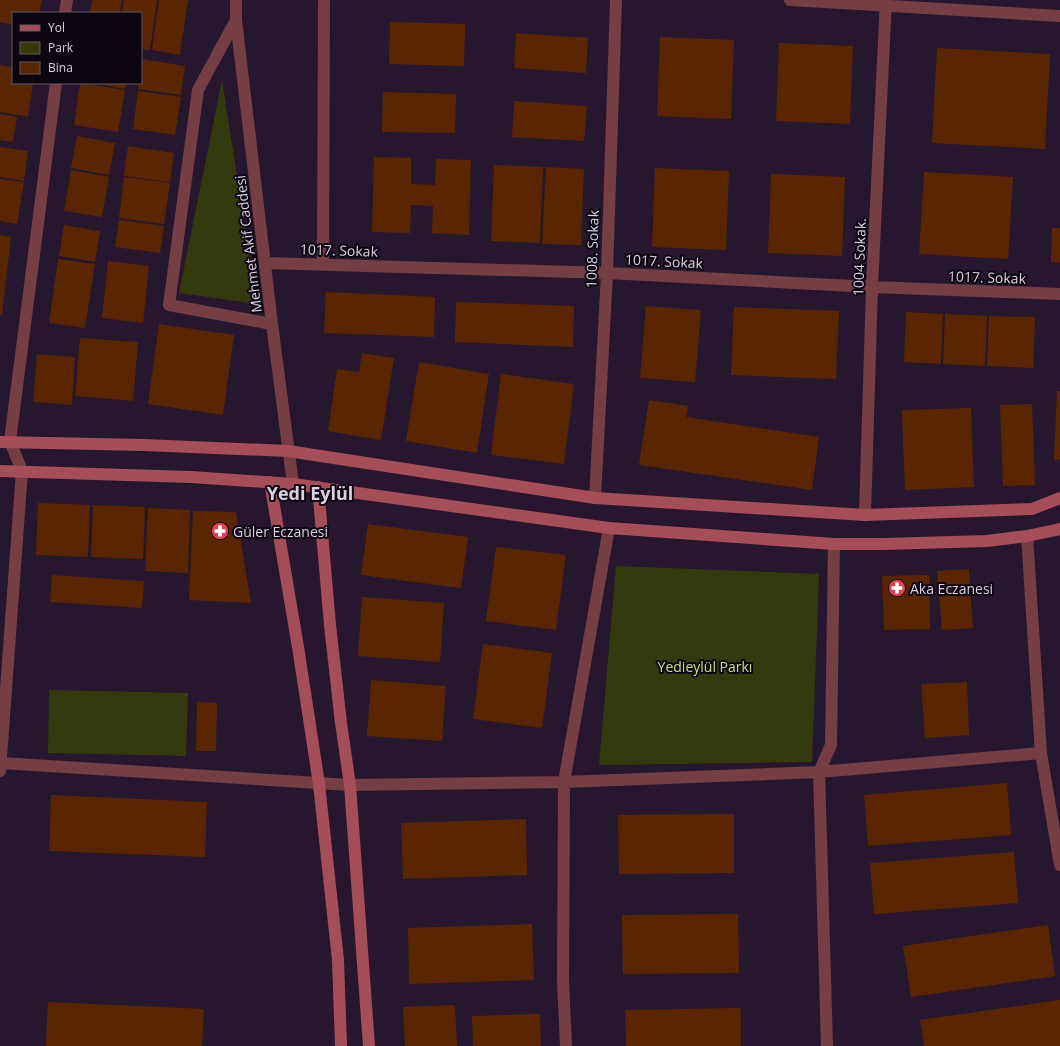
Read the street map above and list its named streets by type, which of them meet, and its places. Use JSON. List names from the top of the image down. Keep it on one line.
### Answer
{"streets":{"street":["Mehmet Akif Caddesi","1008. Sokak","1017. Sokak","1004 Sokak."]},"crossings":[["Mehmet Akif Caddesi","1017. Sokak"],["1008. Sokak","1017. Sokak"],["1017. Sokak","1004 Sokak."]],"districts":["Yedi Eylül"],"parks":["Yedieylül Parkı"],"places":{"pharmacy":["Güler Eczanesi","Aka Eczanesi"]},"legend":["Yol","Park","Bina"]}
